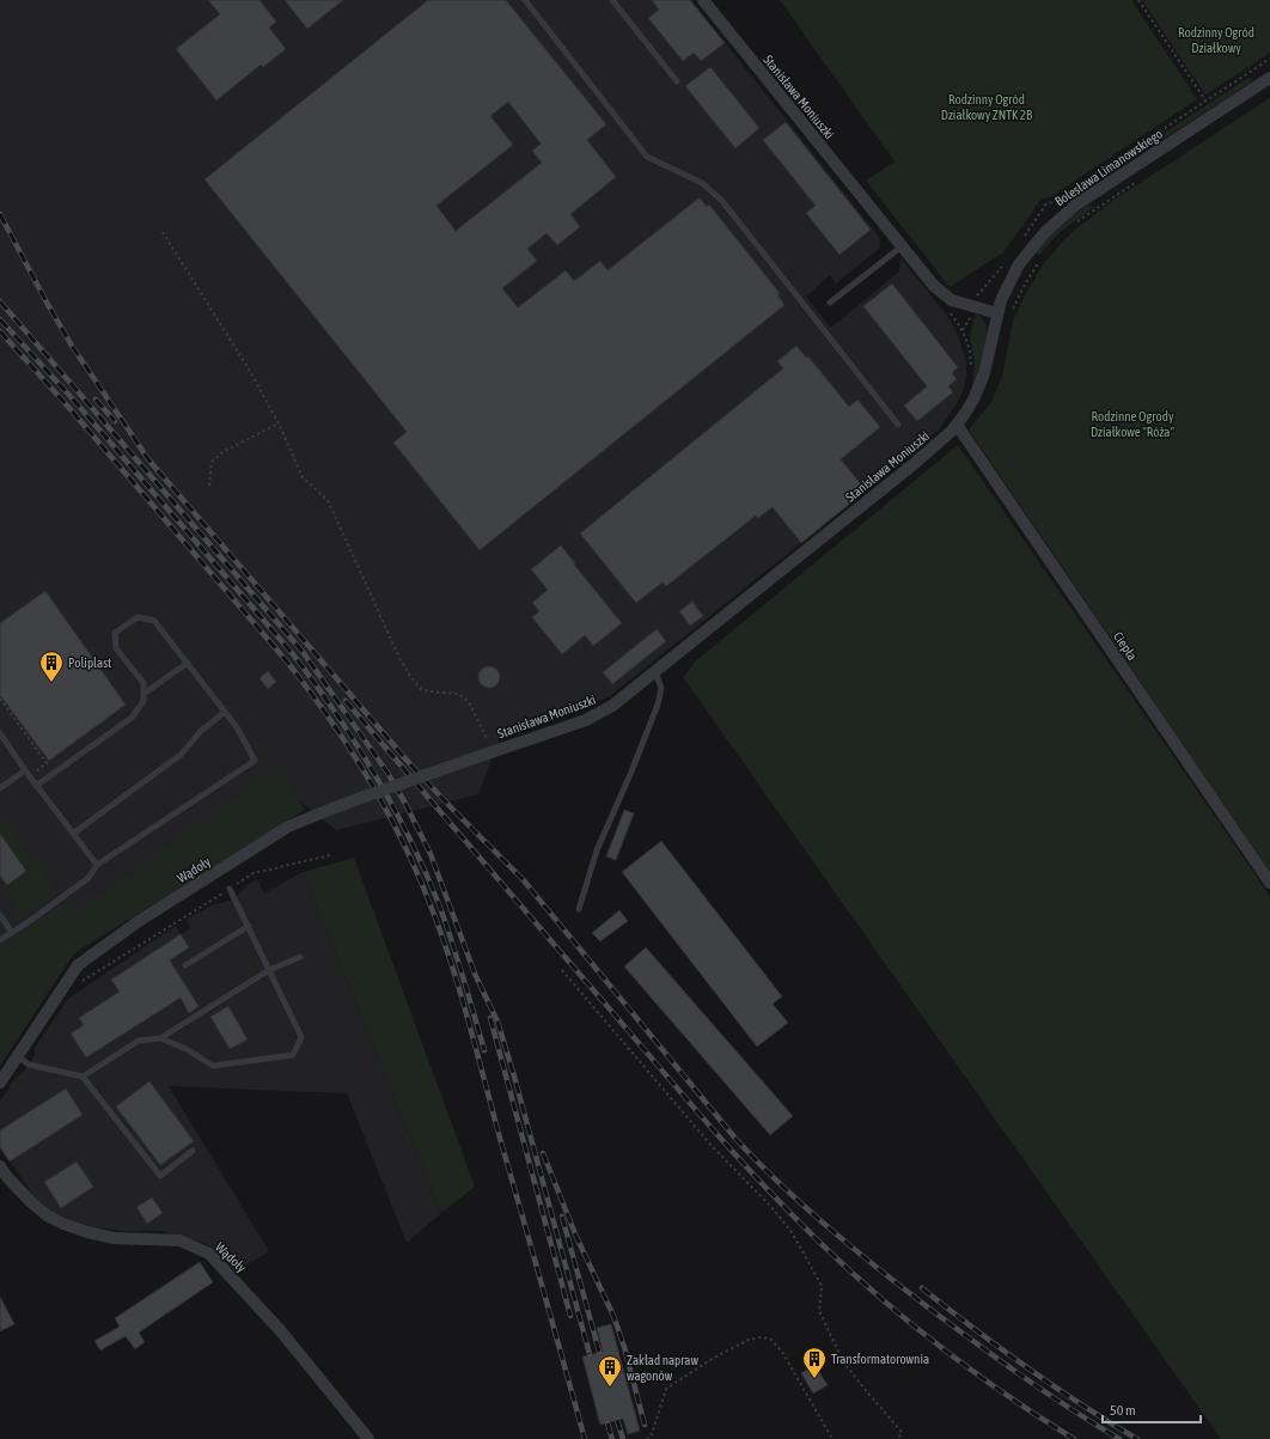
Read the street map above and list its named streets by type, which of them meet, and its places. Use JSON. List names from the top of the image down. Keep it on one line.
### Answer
{"streets":{"street":["Stanisława Moniuszki","Bolesława Limanowskiego","Ciepła","Wądoły"]},"crossings":[["Stanisława Moniuszki","Bolesława Limanowskiego"],["Stanisława Moniuszki","Ciepła"],["Stanisława Moniuszki","Wądoły"]],"parks":["Rodzinny Ogród Działkowy","Rodzinny Ogród Działkowy ZNTK 2B","Rodzinne Ogrody Działkowe \"Róża\""],"places":{"building":["Poliplast","Transformatorownia","Zakład napraw wagonów"]},"scale_bar":"50 m"}
